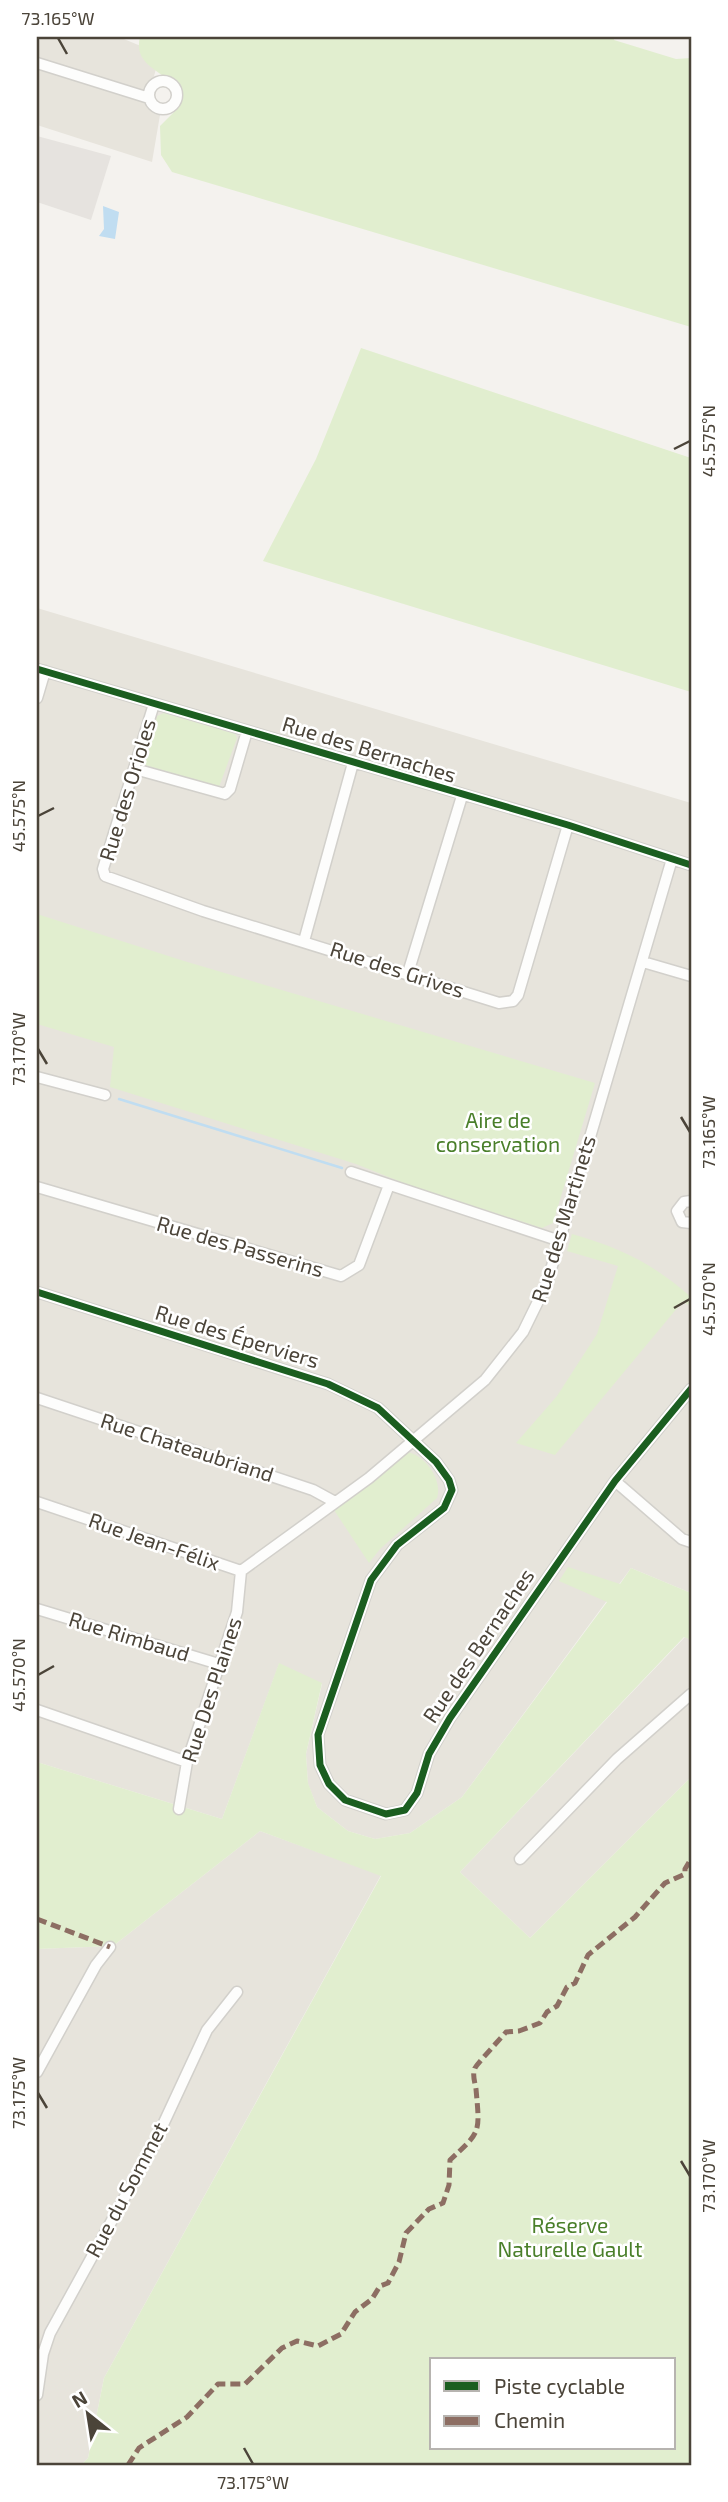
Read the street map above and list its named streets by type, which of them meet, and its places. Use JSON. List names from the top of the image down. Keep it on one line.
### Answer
{"streets":{"street":["Rue des Bernaches","Rue des Orioles","Rue des Grives","Rue des Martinets","Rue des Passerins","Rue des Éperviers","Rue Chateaubriand","Rue Jean-Félix","Rue Rimbaud","Rue Des Plaines","Rue du Sommet"]},"crossings":[["Rue des Bernaches","Rue des Orioles"],["Rue des Bernaches","Rue des Grives"],["Rue des Bernaches","Rue des Martinets"],["Rue des Bernaches","Rue des Éperviers"],["Rue des Orioles","Rue des Grives"],["Rue des Martinets","Rue des Éperviers"],["Rue des Martinets","Rue Chateaubriand"],["Rue des Martinets","Rue Jean-Félix"],["Rue Chateaubriand","Rue Jean-Félix"],["Rue Jean-Félix","Rue Des Plaines"],["Rue Rimbaud","Rue Des Plaines"]],"parks":["Aire de conservation","Réserve Naturelle Gault"],"legend":["Piste cyclable","Chemin"],"north":"top left","coordinates":["73.165°W","45.575°N","73.170°W","45.570°N","73.175°W"]}
